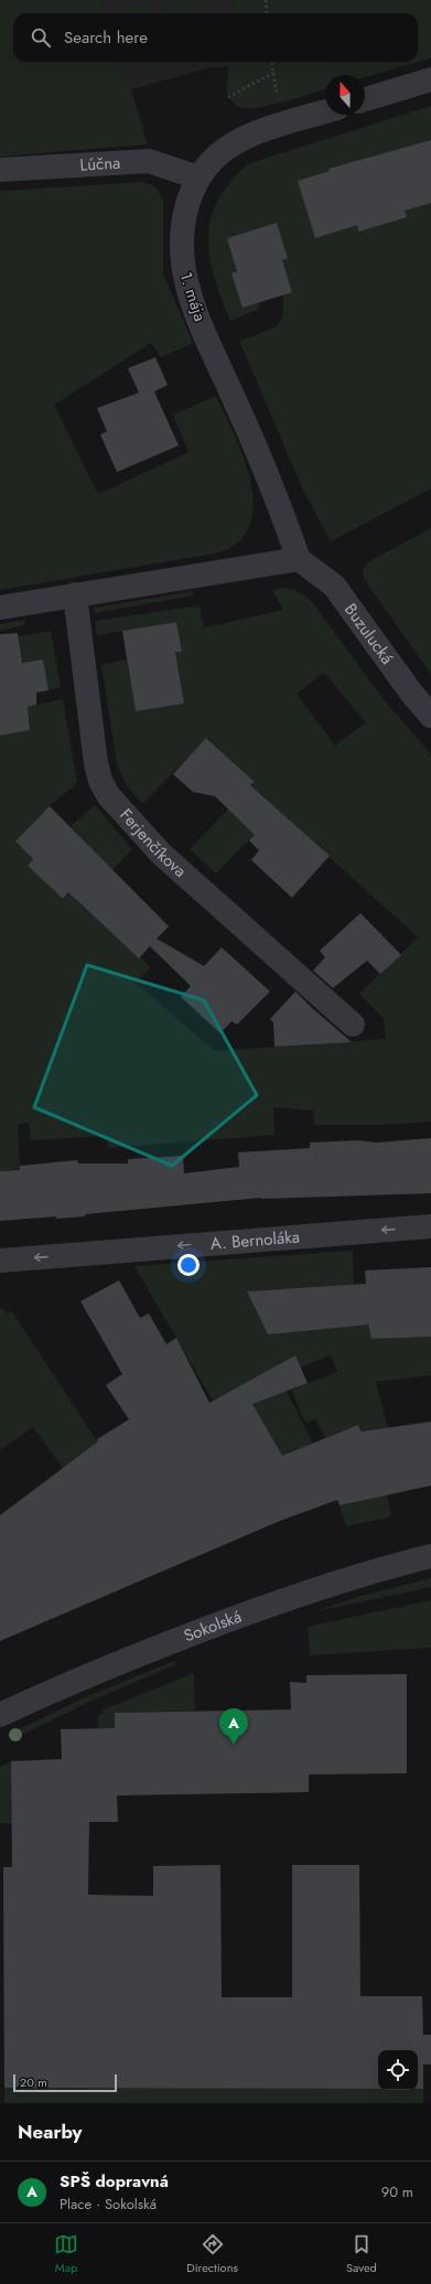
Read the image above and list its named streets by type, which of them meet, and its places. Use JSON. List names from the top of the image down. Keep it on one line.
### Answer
{"streets":{"street":["Lúčna","1. mája","Buzulucká","Ferjenčíkova","A. Bernoláka","Sokolská"]},"crossings":[["Lúčna","1. mája"],["1. mája","Buzulucká"]],"one_way":["A. Bernoláka"],"scale_bar":"20 m","north":"top","page":{"search":"Search here","pins":"A","scale":"20 m","heading":"Nearby","list":[{"mark":"A","name":"SPŠ dopravná","note":"Place · Sokolská","value":"90 m"}],"nav":["Map","Directions","Saved"]}}
